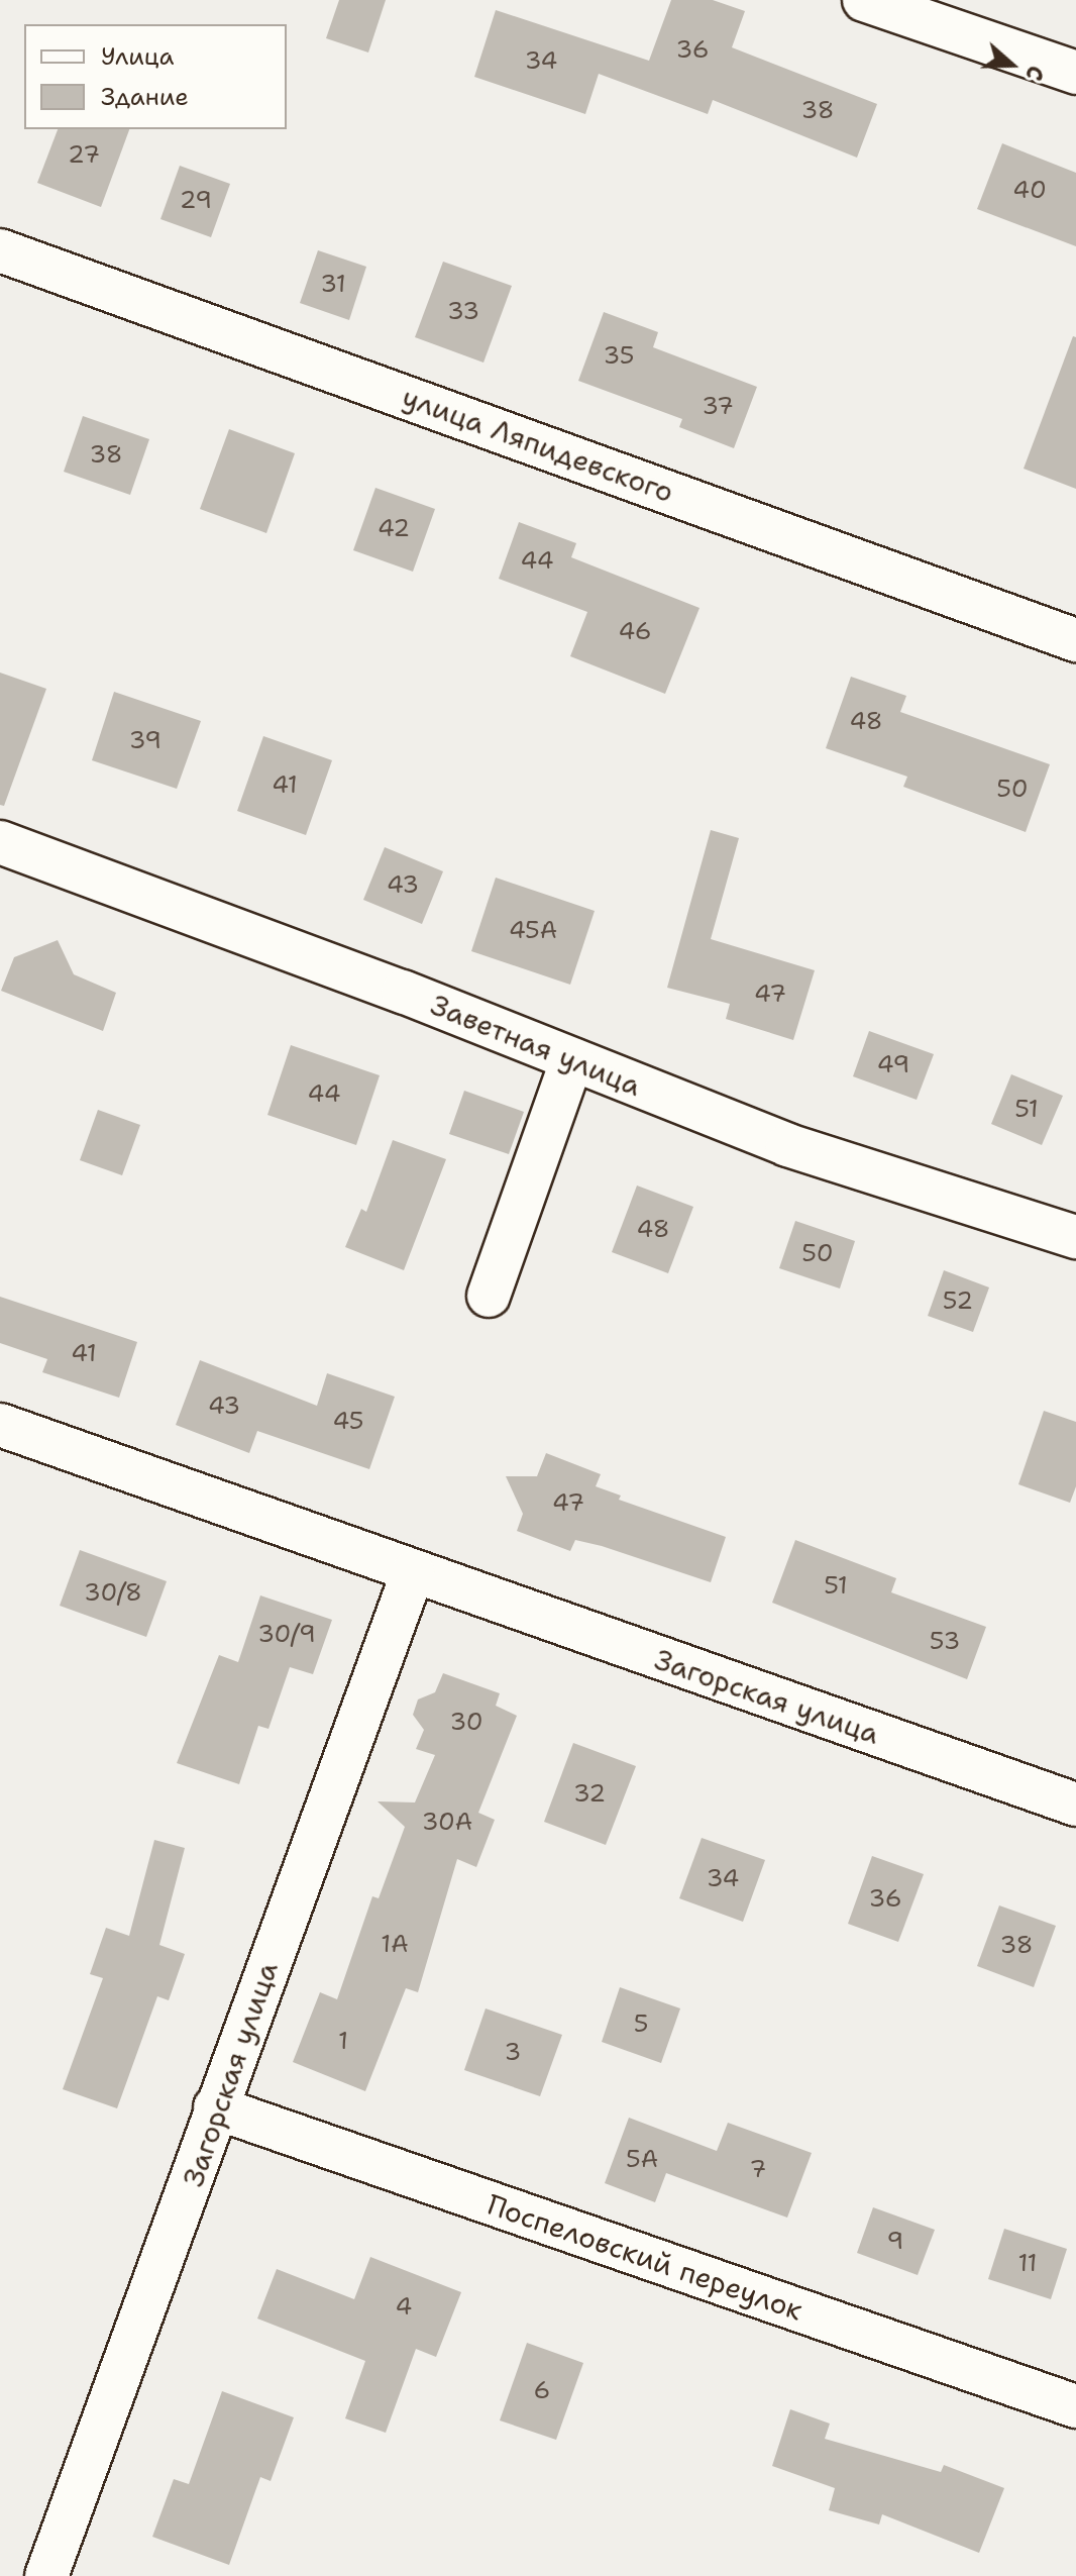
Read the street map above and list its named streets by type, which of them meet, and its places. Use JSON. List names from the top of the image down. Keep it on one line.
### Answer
{"streets":{"street":["улица Ляпидевского","Заветная улица","Загорская улица","Поспеловский переулок"]},"crossings":[["Загорская улица","Поспеловский переулок"]],"house_numbers":["36","34","38","27","40","29","31","33","35","37","38","42","44","46","48","39","41","50","43","45А","47","49","44","51","48","50","52","41","43","45","47","51","30/8","30/9","53","30","32","30А","34","36","1А","38","5","1","3","5А","7","9","11","4","6"],"legend":["Улица","Здание"],"north":"right"}
